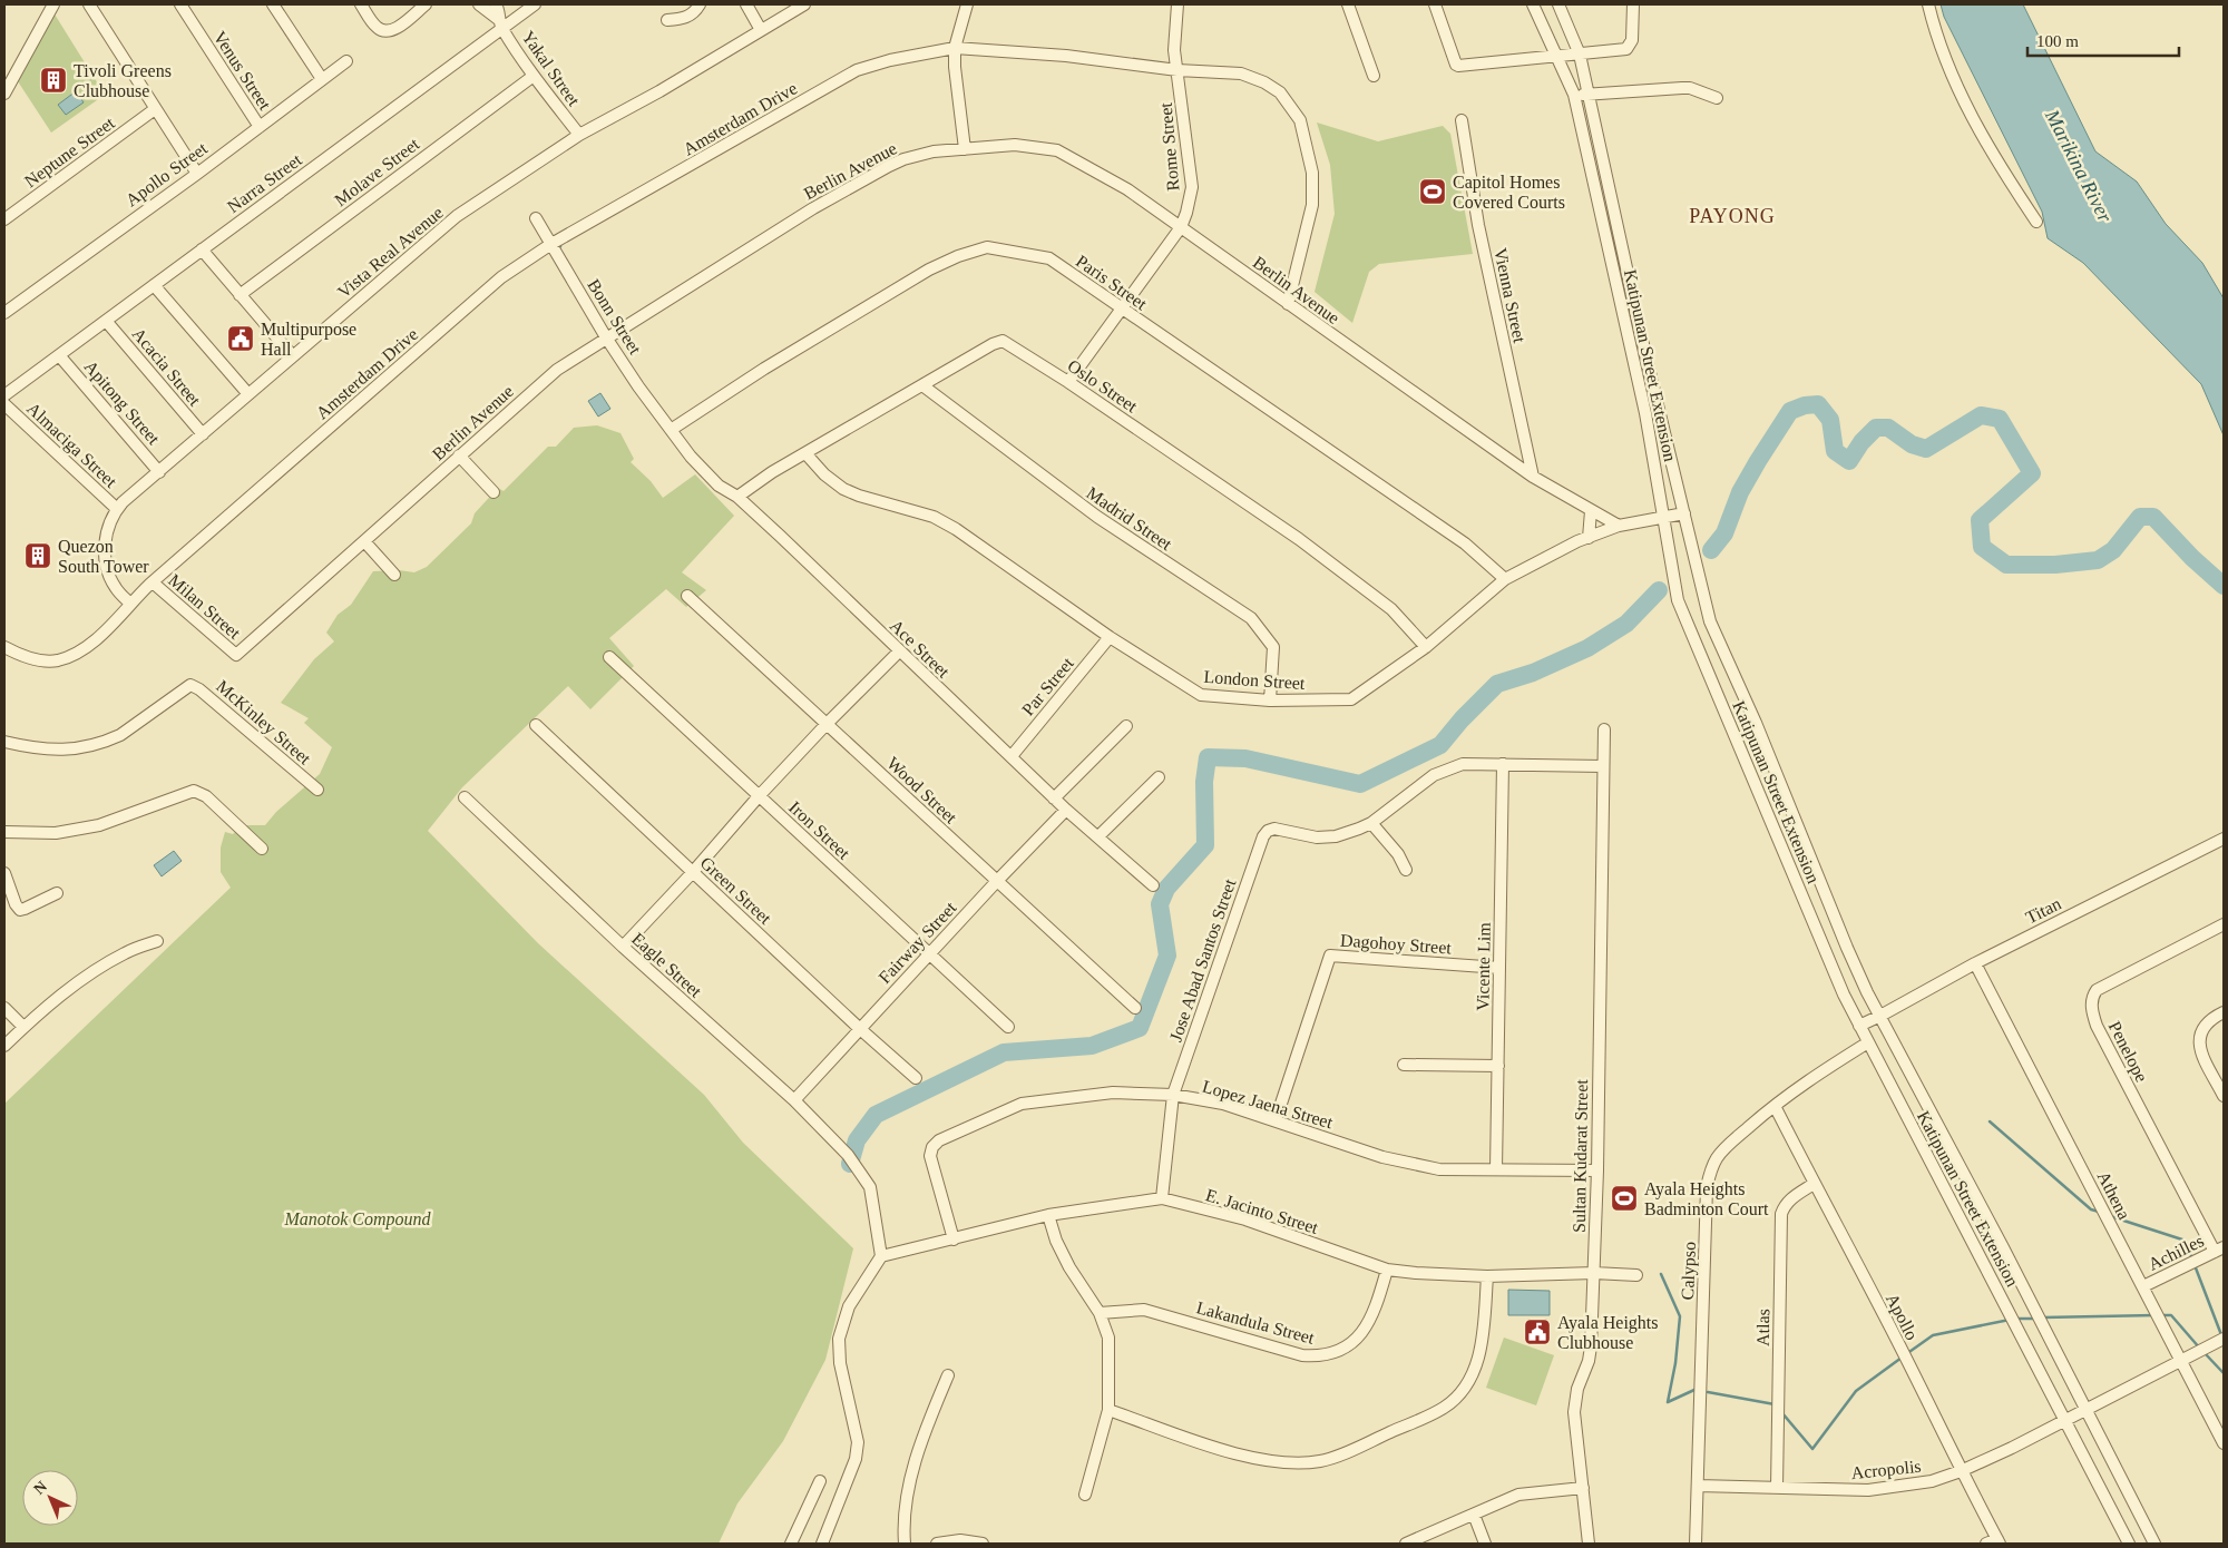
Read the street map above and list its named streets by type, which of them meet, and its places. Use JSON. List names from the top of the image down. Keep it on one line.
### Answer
{"streets":{"street":["Yakal Street","Venus Street","Amsterdam Drive","Rome Street","Neptune Street","Berlin Avenue","Molave Street","Apollo Street","Narra Street","Vista Real Avenue","Paris Street","Vienna Street","Bonn Street","Katipunan Street Extension","Acacia Street","Oslo Street","Apitong Street","Almaciga Street","Madrid Street","Milan Street","Ace Street","London Street","Par Street","McKinley Street","Wood Street","Iron Street","Green Street","Titan","Fairway Street","Dagohoy Street","Jose Abad Santos Street","Eagle Street","Vicente Lim","Penelope","Lopez Jaena Street","Sultan Kudarat Street","Athena","E. Jacinto Street","Achilles","Calypso","Apollo","Lakandula Street","Atlas","Acropolis"]},"crossings":[["Yakal Street","Molave Street"],["Yakal Street","Narra Street"],["Yakal Street","Vista Real Avenue"],["Venus Street","Apollo Street"],["Amsterdam Drive","Rome Street"],["Amsterdam Drive","Berlin Avenue"],["Amsterdam Drive","Bonn Street"],["Amsterdam Drive","Milan Street"],["Rome Street","Berlin Avenue"],["Rome Street","Paris Street"],["Rome Street","Oslo Street"],["Berlin Avenue","Vienna Street"],["Berlin Avenue","Bonn Street"],["Berlin Avenue","Milan Street"],["Berlin Avenue","London Street"],["Narra Street","Acacia Street"],["Narra Street","Apitong Street"],["Vista Real Avenue","Acacia Street"],["Vista Real Avenue","Apitong Street"],["Vista Real Avenue","Almaciga Street"],["Paris Street","Bonn Street"],["Paris Street","Ace Street"],["Paris Street","London Street"],["Bonn Street","Ace Street"],["Katipunan Street Extension","Titan"],["Katipunan Street Extension","Calypso"],["Katipunan Street Extension","Acropolis"],["Oslo Street","Madrid Street"],["Oslo Street","Ace Street"],["Oslo Street","London Street"],["Madrid Street","London Street"],["Ace Street","Par Street"],["Ace Street","Fairway Street"],["London Street","Par Street"],["Wood Street","Fairway Street"],["Iron Street","Fairway Street"],["Green Street","Fairway Street"],["Titan","Athena"],["Fairway Street","Eagle Street"],["Dagohoy Street","Vicente Lim"],["Dagohoy Street","Lopez Jaena Street"],["Jose Abad Santos Street","Lopez Jaena Street"],["Jose Abad Santos Street","E. Jacinto Street"],["Eagle Street","E. Jacinto Street"],["Vicente Lim","Lopez Jaena Street"],["Penelope","Achilles"],["Lopez Jaena Street","Sultan Kudarat Street"],["Lopez Jaena Street","E. Jacinto Street"],["Sultan Kudarat Street","E. Jacinto Street"],["Athena","Achilles"],["E. Jacinto Street","Lakandula Street"],["Calypso","Apollo"],["Calypso","Acropolis"],["Apollo","Atlas"],["Apollo","Acropolis"],["Atlas","Acropolis"]],"districts":["PAYONG"],"water":["Marikina River"],"parks":["Manotok Compound"],"places":{"building":["Tivoli Greens Clubhouse","Quezon South Tower"],"sports":["Capitol Homes Covered Courts","Ayala Heights Badminton Court"],"public building":["Multipurpose Hall","Ayala Heights Clubhouse"]},"scale_bar":"100 m","north":"top left"}
